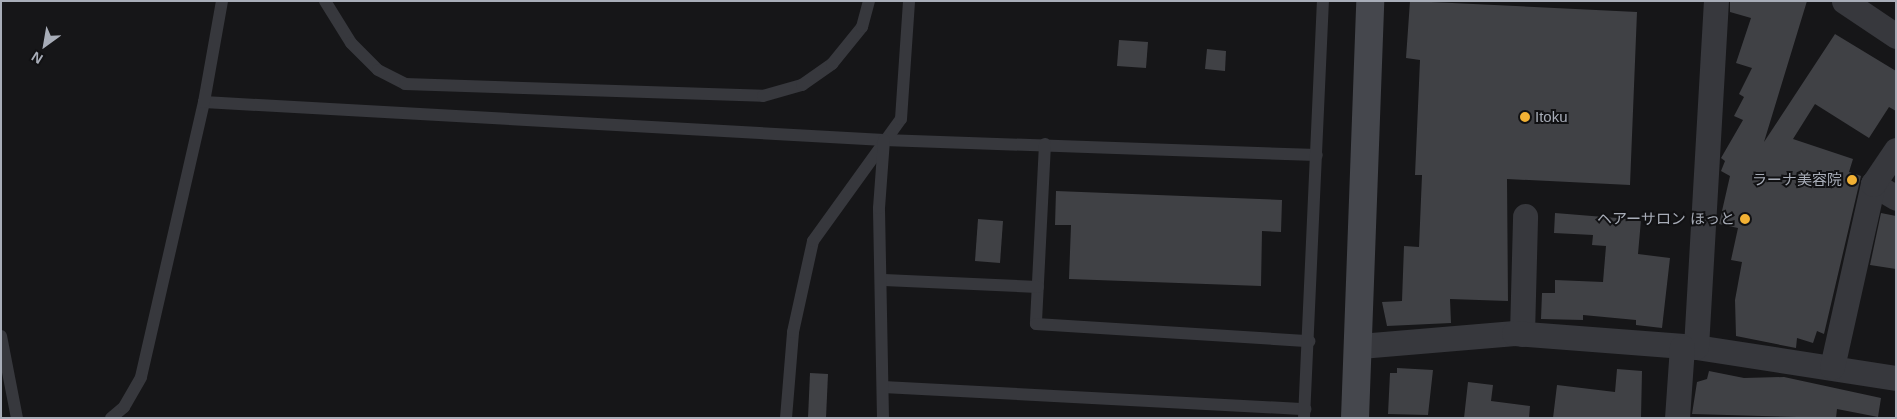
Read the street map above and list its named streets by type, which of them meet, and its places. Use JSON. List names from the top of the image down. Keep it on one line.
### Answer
{"places":["Itoku","ラーナ美容院","ヘアーサロン ほっと"],"north":"bottom left"}
